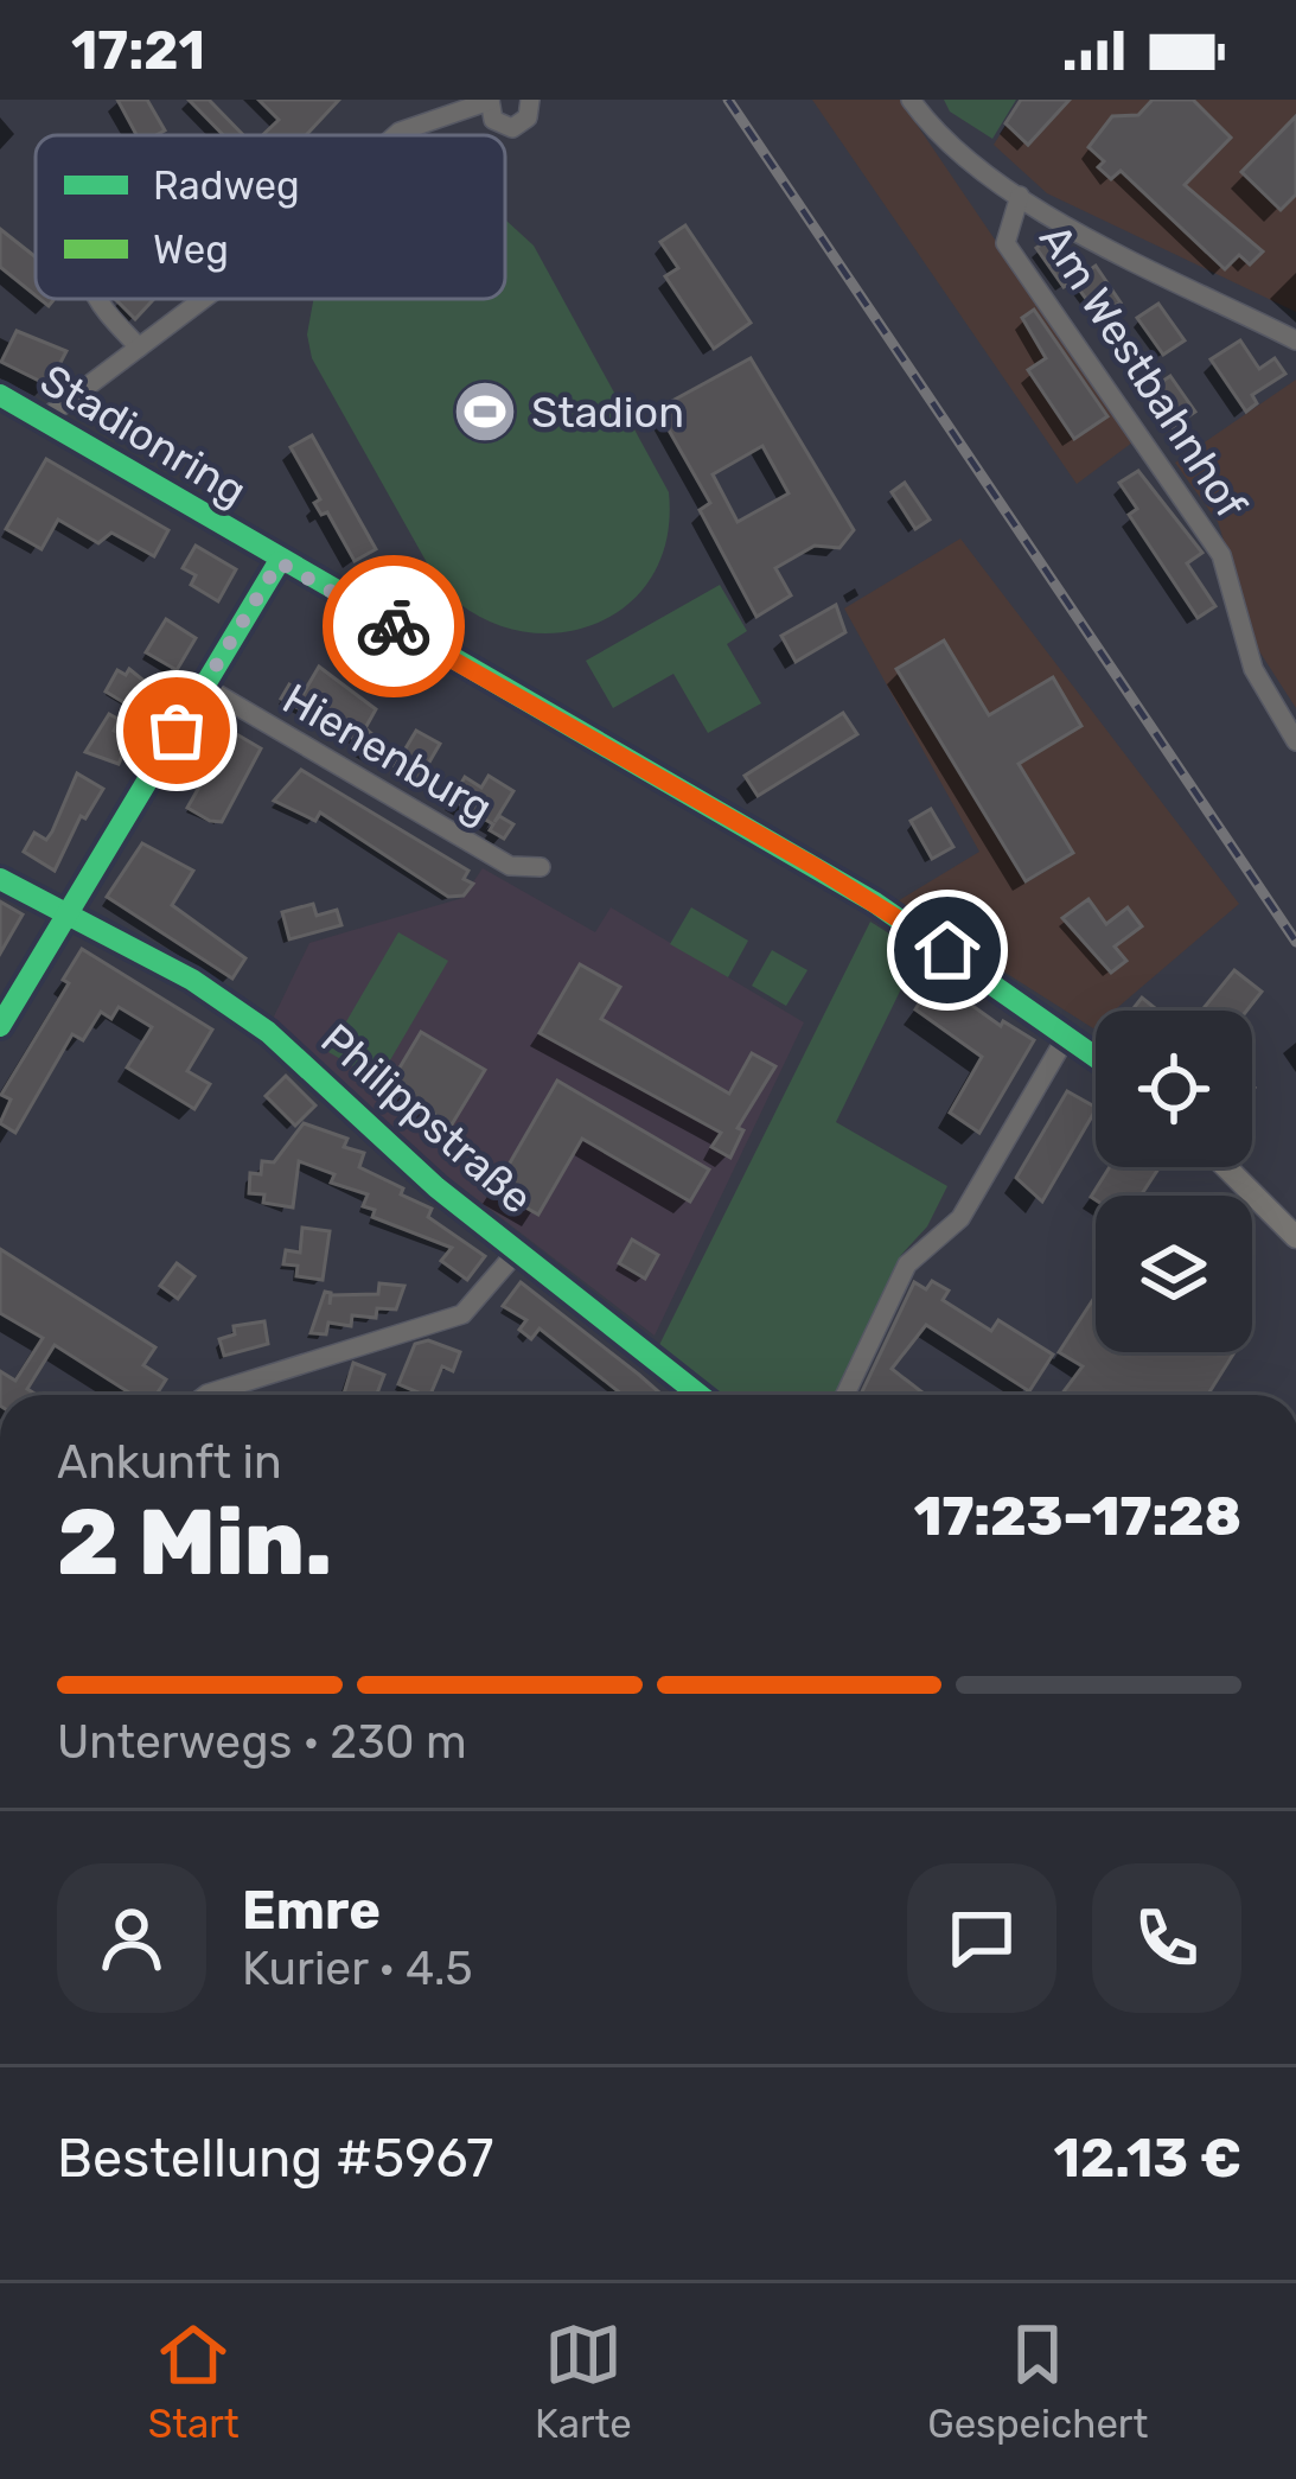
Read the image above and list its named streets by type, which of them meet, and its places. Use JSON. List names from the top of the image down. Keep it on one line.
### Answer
{"streets":{"main road":["Stadionring"],"street":["Am Westbahnhof","Hienenburg","Philippstraße"]},"places":{"sports":["Stadion"]},"legend":["Radweg","Weg"],"page":{"status":"17:21","heading":["2 Min.","Ankunft in","17:23–17:28"],"panel":["Emre","Kurier · 4.5","Bestellung #5967","12.13 €"],"bar":"Unterwegs · 230 m","tabs":["Start","Karte","Gespeichert"]}}
